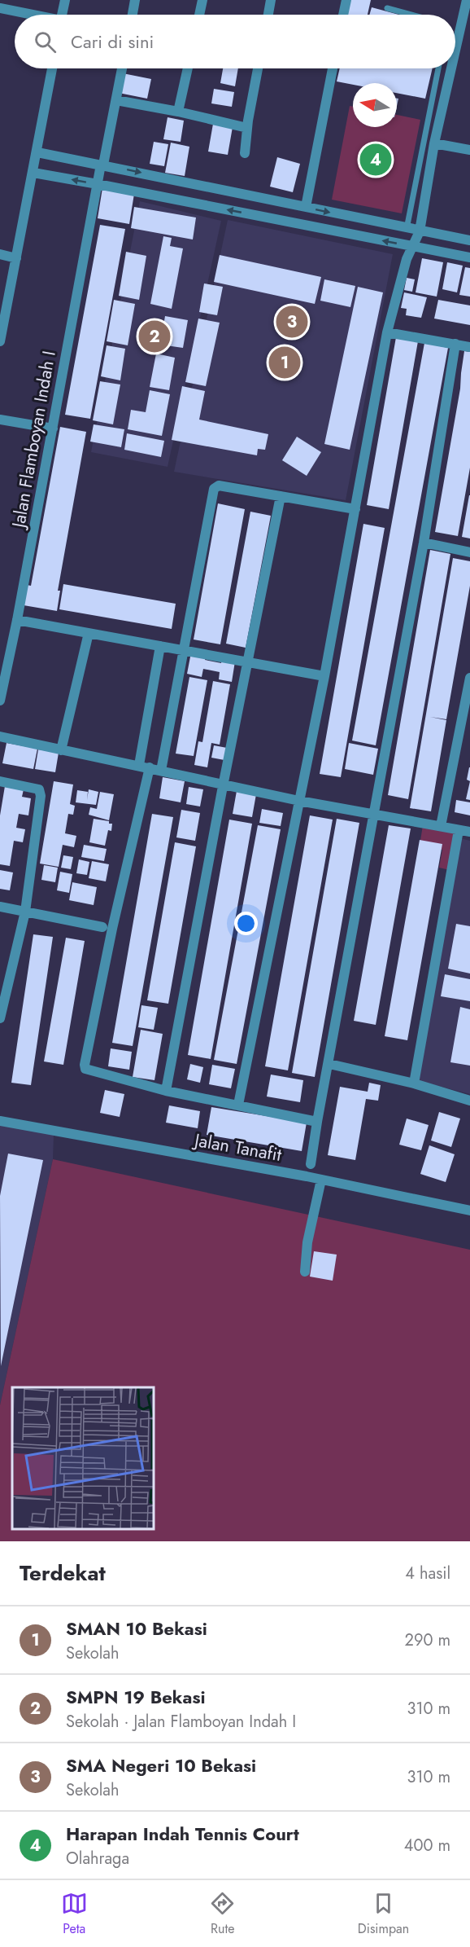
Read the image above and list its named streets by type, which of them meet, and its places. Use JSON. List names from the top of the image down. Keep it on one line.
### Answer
{"streets":{"street":["Jalan Flamboyan Indah I","Jalan Tanafit"]},"north":"left","page":{"search":"Cari di sini","pins":["4","3","2","1"],"heading":["Terdekat","4 hasil"],"list":[{"mark":"1","name":"SMAN 10 Bekasi","note":"Sekolah","value":"290 m"},{"mark":"2","name":"SMPN 19 Bekasi","note":"Sekolah · Jalan Flamboyan Indah I","value":"310 m"},{"mark":"3","name":"SMA Negeri 10 Bekasi","note":"Sekolah","value":"310 m"},{"mark":"4","name":"Harapan Indah Tennis Court","note":"Olahraga","value":"400 m"}],"nav":["Peta","Rute","Disimpan"]}}
